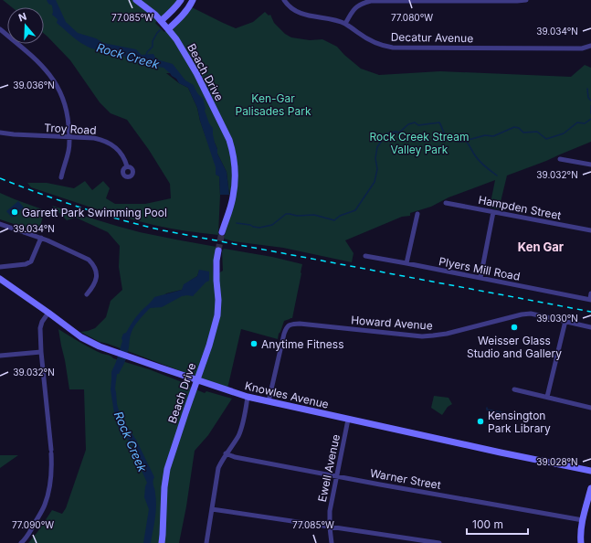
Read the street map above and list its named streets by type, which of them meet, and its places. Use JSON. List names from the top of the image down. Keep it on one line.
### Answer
{"streets":{"street":["Decatur Avenue","Beach Drive","Troy Road","Hampden Street","Plyers Mill Road","Howard Avenue","Knowles Avenue","Ewell Avenue","Warner Street"]},"crossings":[["Beach Drive","Knowles Avenue"],["Howard Avenue","Knowles Avenue"],["Knowles Avenue","Ewell Avenue"],["Ewell Avenue","Warner Street"]],"districts":["Ken Gar"],"water":["Rock Creek"],"parks":["Ken-Gar Palisades Park","Rock Creek Stream Valley Park"],"places":["Garrett Park Swimming Pool","Weisser Glass Studio and Gallery","Anytime Fitness","Kensington Park Library"],"scale_bar":"100 m","north":"top","coordinates":["77.085°W","77.080°W","39.034°N","39.036°N","39.032°N","39.030°N","39.028°N","77.090°W"]}
